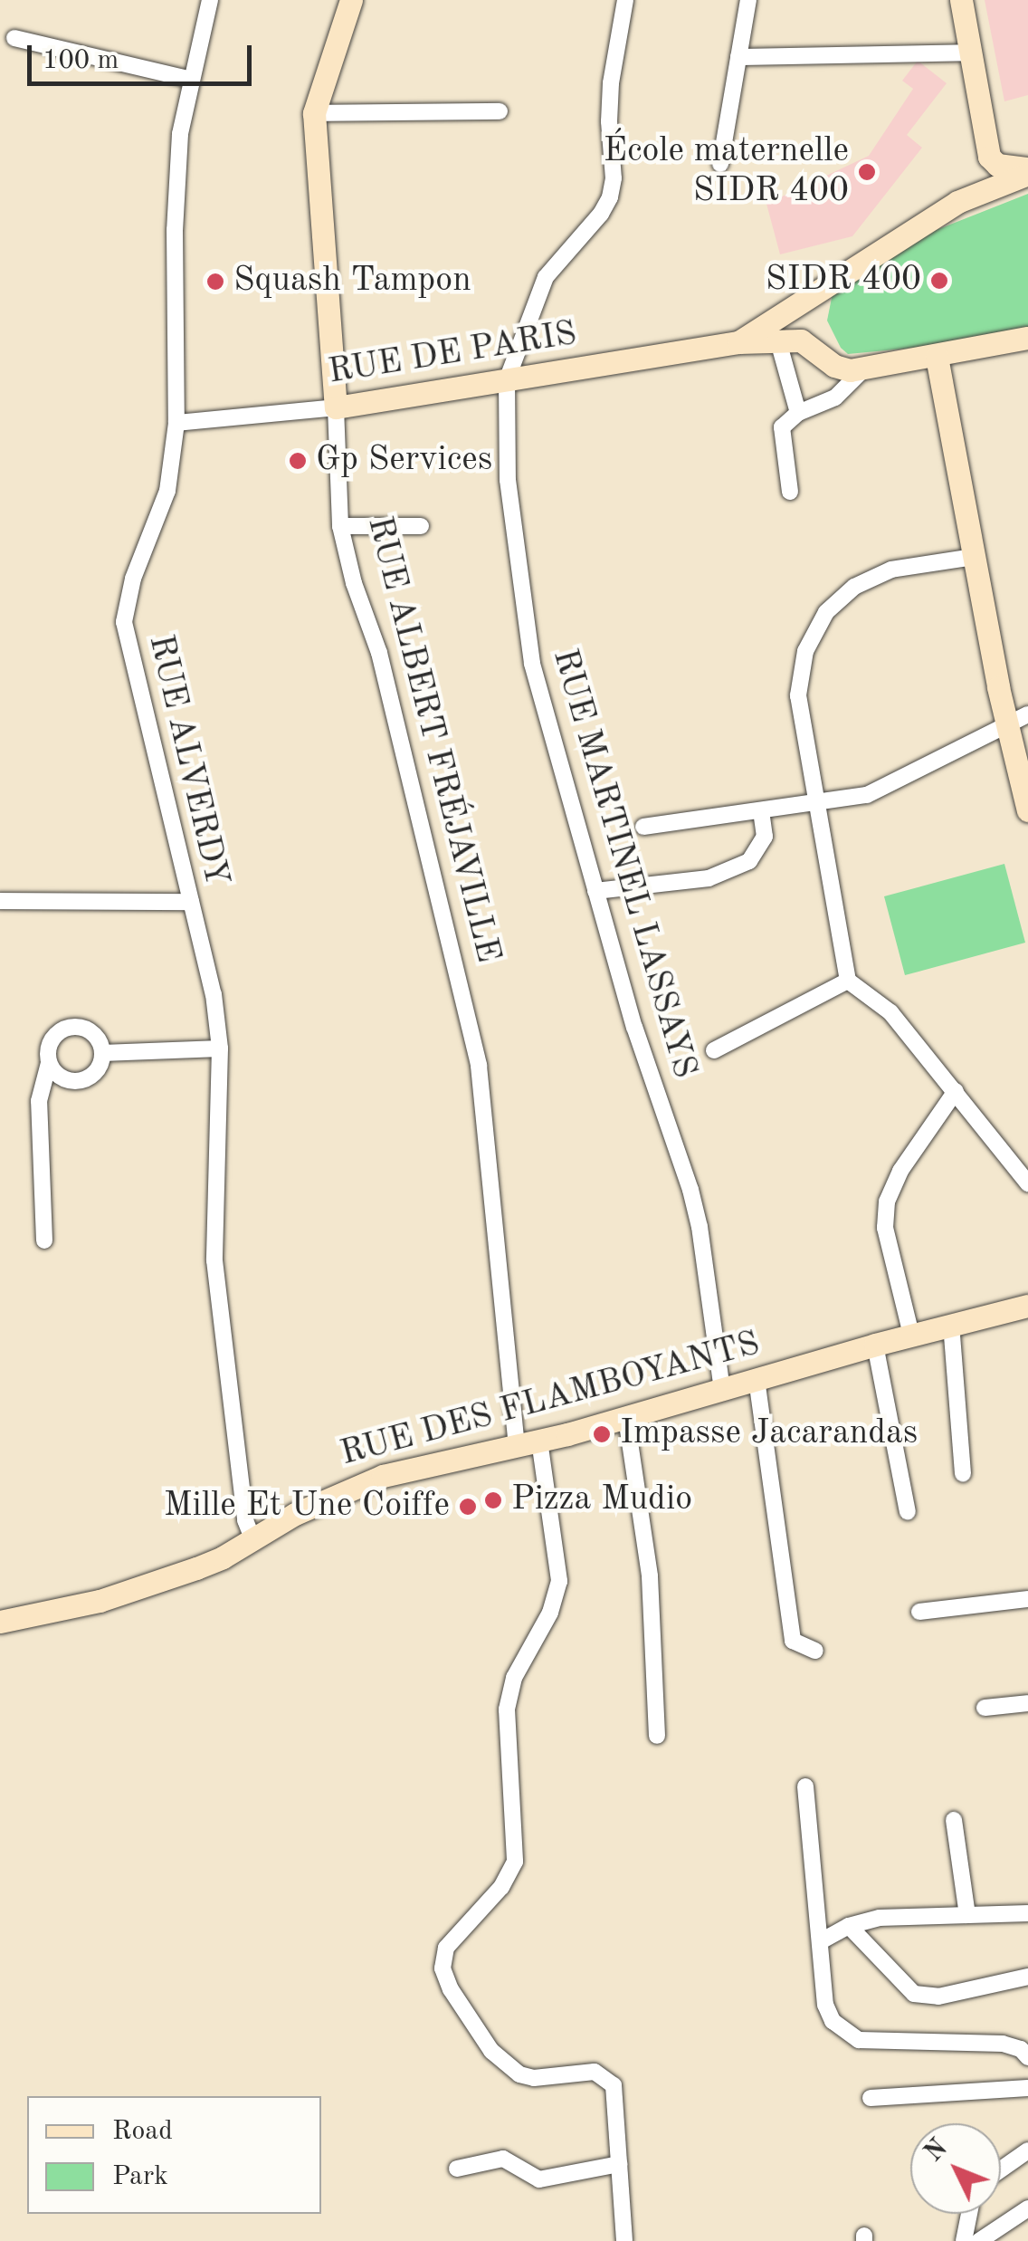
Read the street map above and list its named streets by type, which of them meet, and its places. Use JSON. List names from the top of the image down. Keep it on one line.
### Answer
{"streets":{"street":["RUE DE PARIS","RUE ALBERT FRÉJAVILLE","RUE ALVERDY","RUE MARTINEL LASSAYS","RUE DES FLAMBOYANTS"]},"crossings":[["RUE DE PARIS","RUE ALBERT FRÉJAVILLE"],["RUE DE PARIS","RUE ALVERDY"],["RUE DE PARIS","RUE MARTINEL LASSAYS"],["RUE ALBERT FRÉJAVILLE","RUE DES FLAMBOYANTS"],["RUE ALVERDY","RUE DES FLAMBOYANTS"],["RUE MARTINEL LASSAYS","RUE DES FLAMBOYANTS"]],"places":["École maternelle SIDR 400","SIDR 400","Squash Tampon","Gp Services","Impasse Jacarandas","Pizza Mudio","Mille Et Une Coiffe"],"legend":["Road","Park"],"scale_bar":"100 m","north":"top left"}
